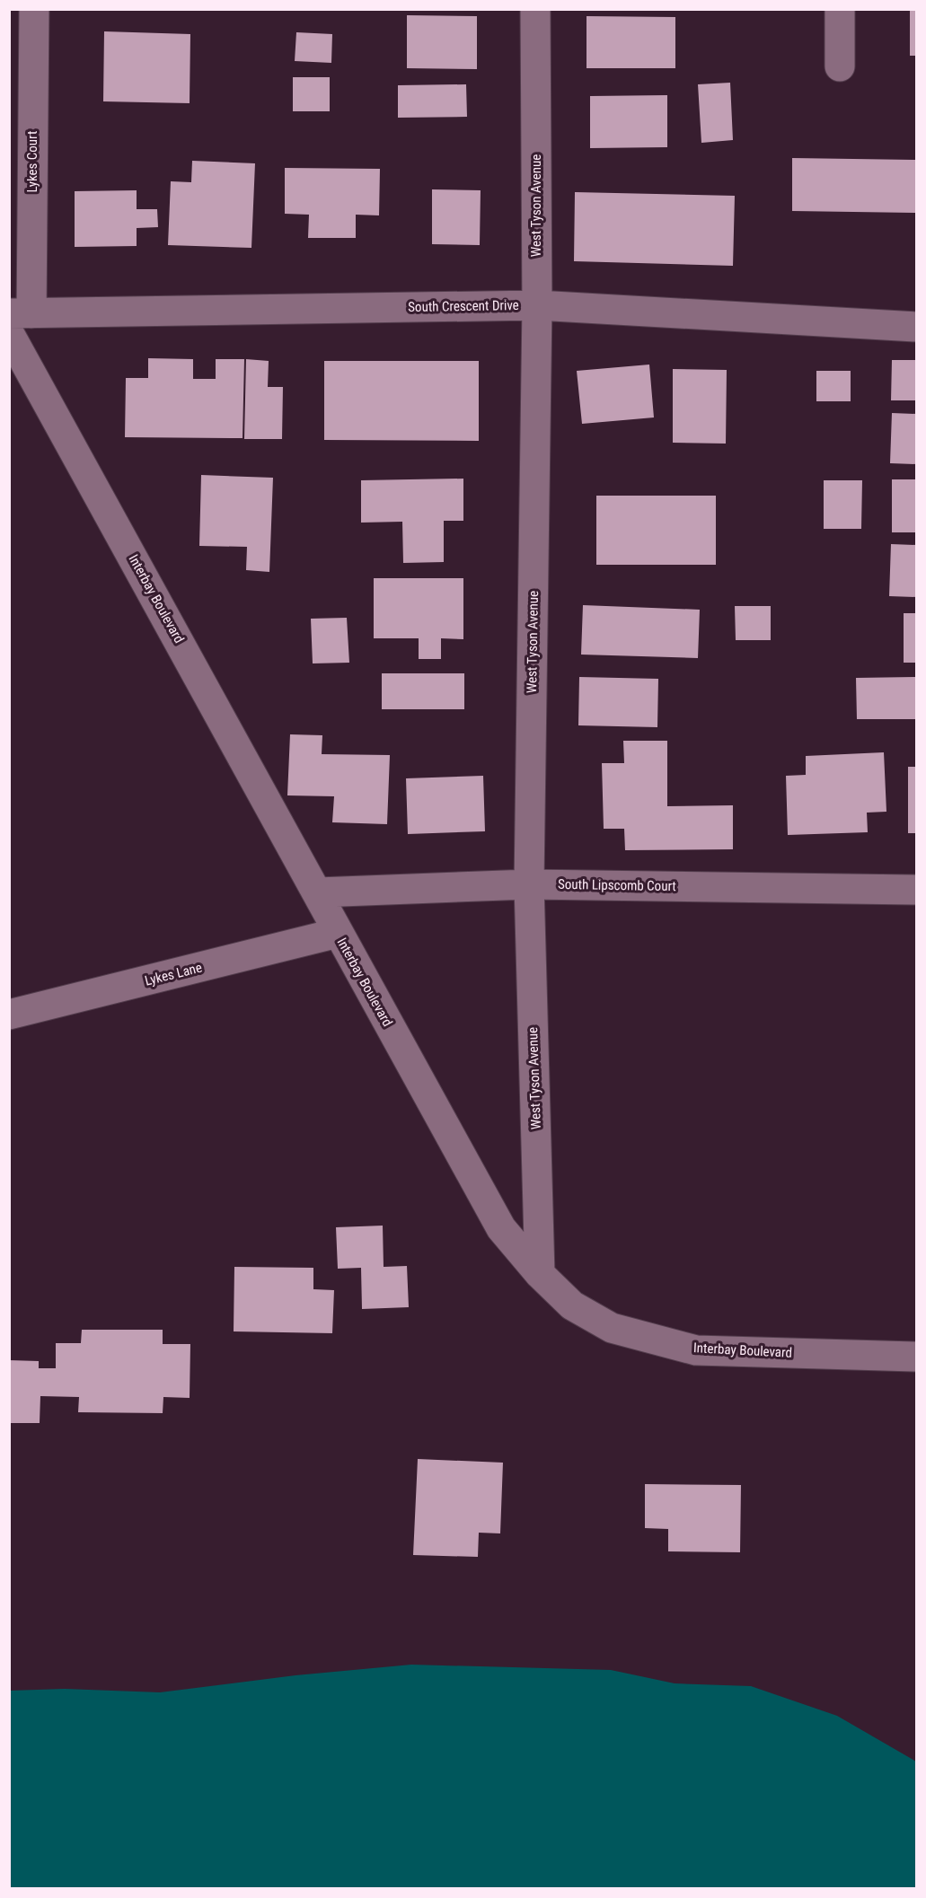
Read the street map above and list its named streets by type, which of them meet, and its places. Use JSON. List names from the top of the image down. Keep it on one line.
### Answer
{"streets":{"street":["Lykes Court","West Tyson Avenue","South Crescent Drive","Interbay Boulevard","South Lipscomb Court","Lykes Lane"]},"crossings":[["Lykes Court","South Crescent Drive"],["West Tyson Avenue","South Crescent Drive"],["West Tyson Avenue","Interbay Boulevard"],["West Tyson Avenue","South Lipscomb Court"],["Interbay Boulevard","South Lipscomb Court"],["Interbay Boulevard","Lykes Lane"]]}
